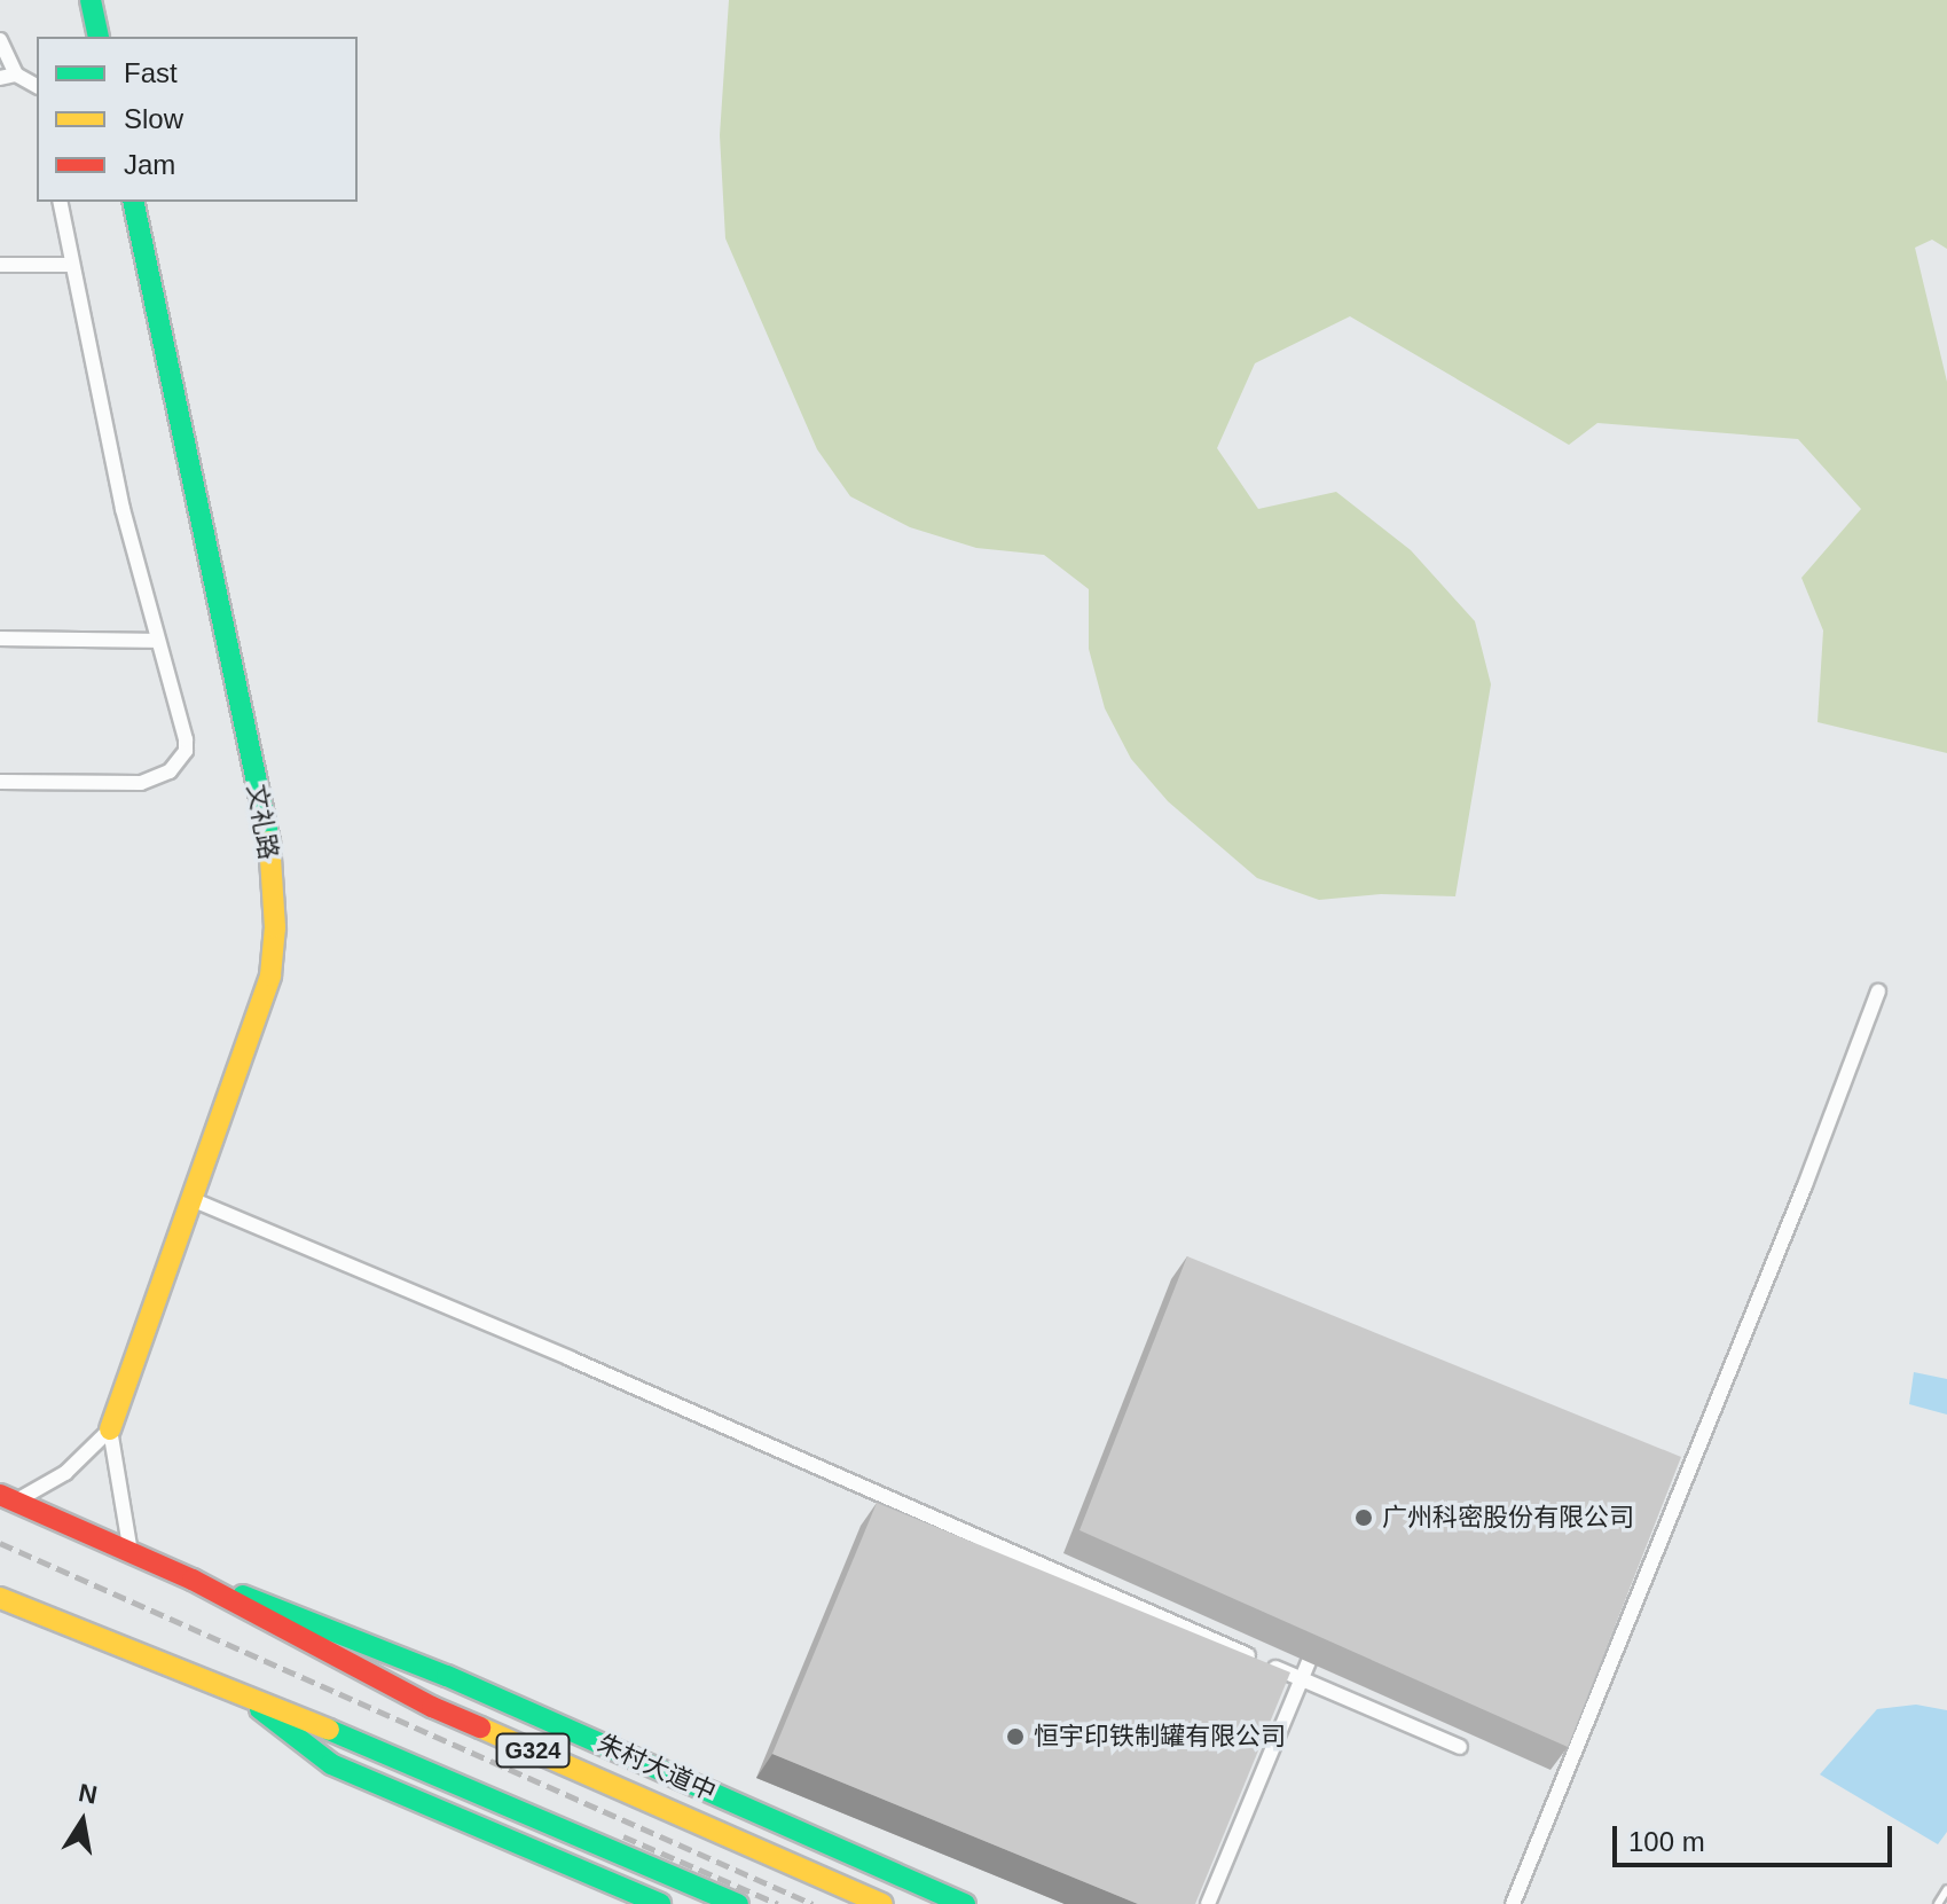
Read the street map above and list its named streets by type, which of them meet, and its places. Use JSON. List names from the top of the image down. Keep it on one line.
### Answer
{"streets":{"main road":["文礼路","G324","朱村大道中"]},"places":["广州科密股份有限公司","恒宇印铁制罐有限公司"],"legend":["Fast","Slow","Jam"],"scale_bar":"100 m","north":"top"}
